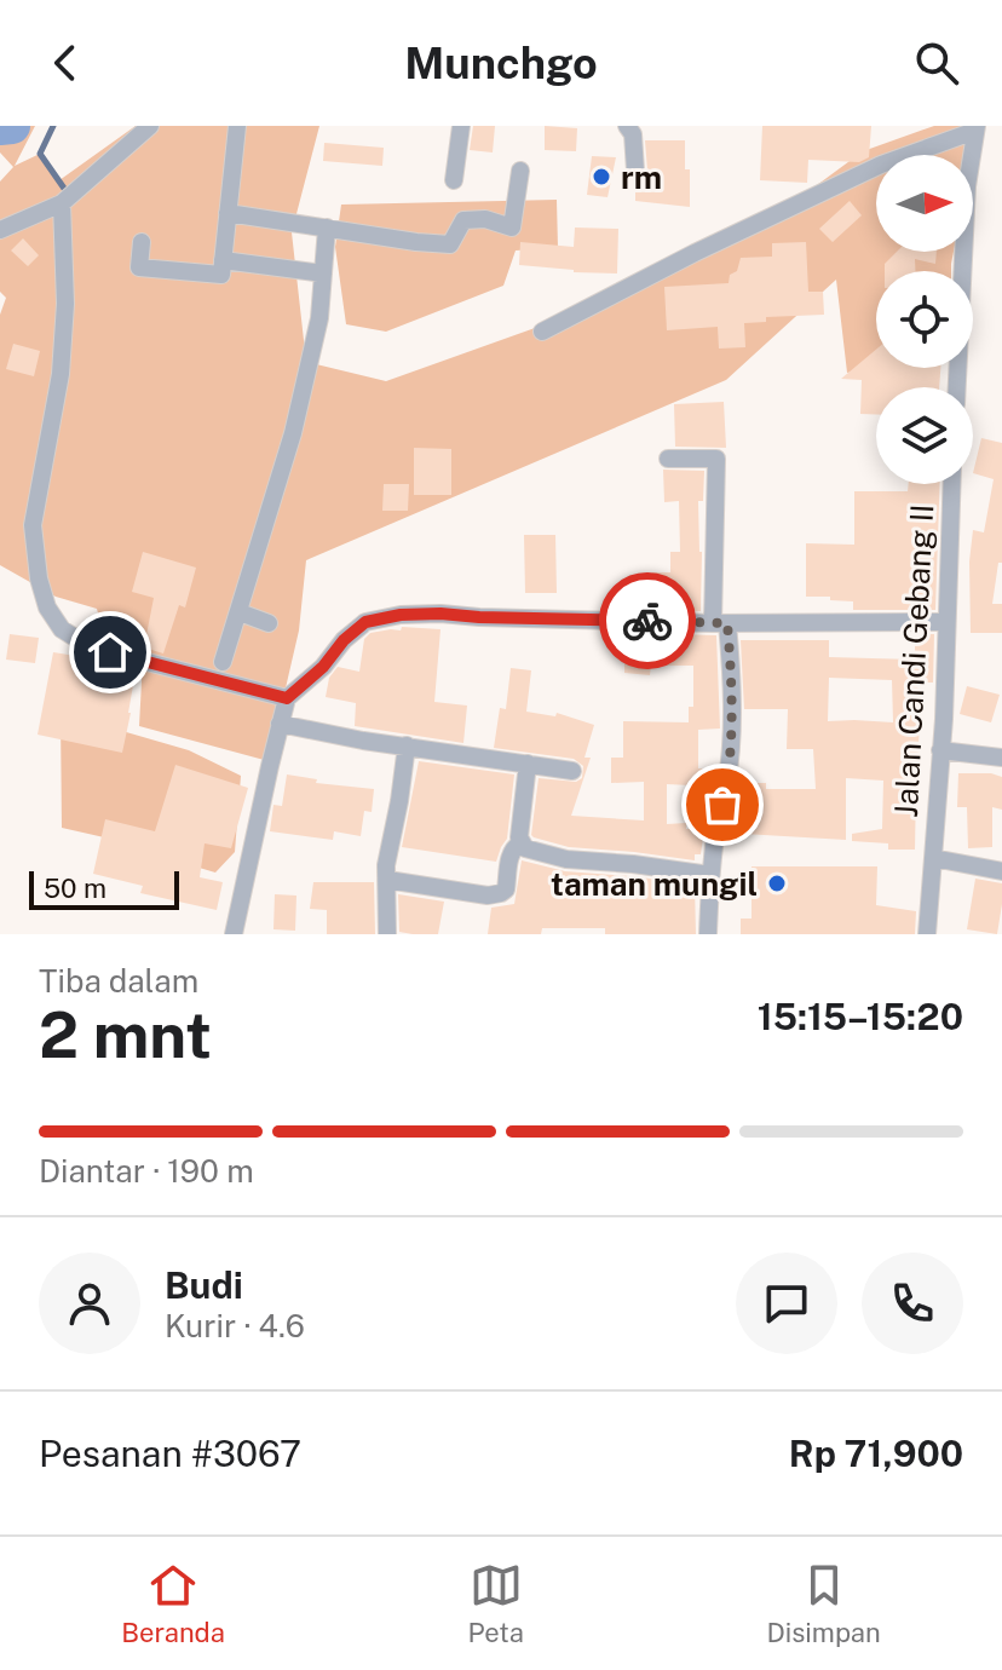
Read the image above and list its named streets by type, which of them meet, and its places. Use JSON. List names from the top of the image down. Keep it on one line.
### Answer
{"streets":{"street":["Jalan Candi Gebang II"]},"places":["rm","taman mungil"],"scale_bar":"50 m","north":"right","page":{"header":"Munchgo","scale":"50 m","heading":["2 mnt","Tiba dalam","15:15–15:20"],"panel":["Budi","Kurir · 4.6","Pesanan #3067","Rp 71,900"],"bar":"Diantar · 190 m","tabs":["Beranda","Peta","Disimpan"]}}
